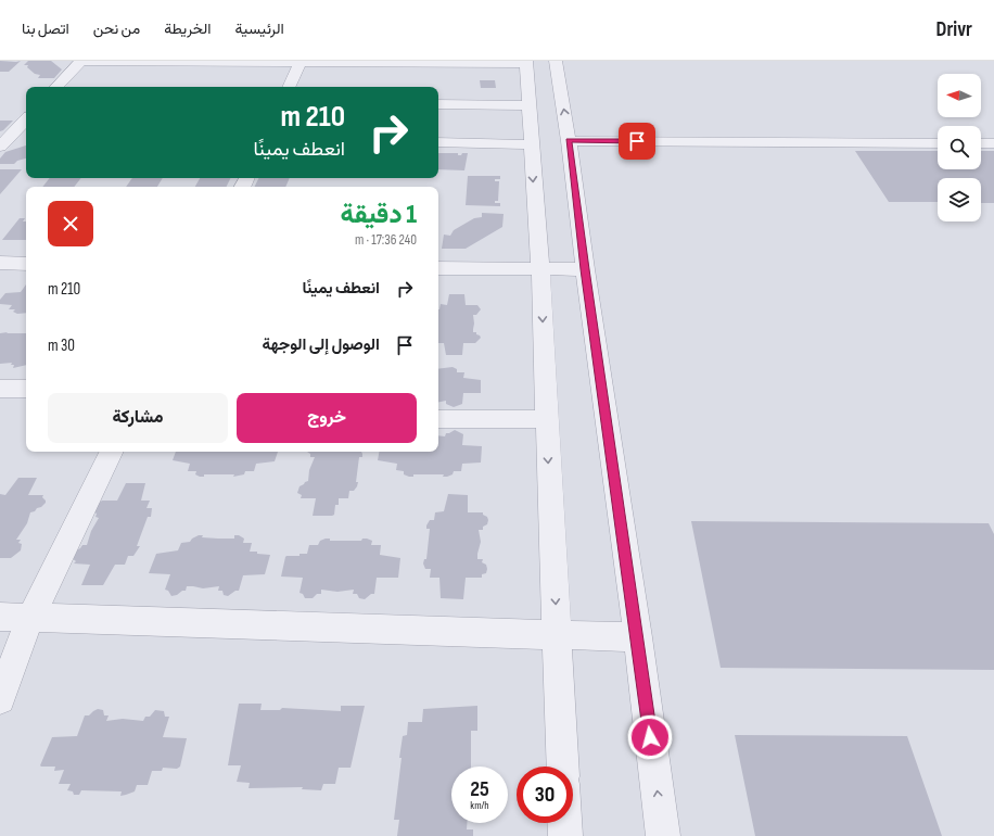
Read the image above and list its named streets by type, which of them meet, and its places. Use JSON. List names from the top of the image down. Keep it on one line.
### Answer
{"north":"left","page":{"header":"Drivr","nav":["الرئيسية","الخريطة","من نحن","اتصل بنا"],"turn":["210 m","انعطف يمينًا"],"heading":["1 دقيقة","240 m · 17:36"],"list":[{"name":"انعطف يمينًا","value":"210 m"},{"name":"الوصول إلى الوجهة","value":"30 m"}],"buttons":["خروج","مشاركة"],"speed":"25 km/h","limit":"30"}}
